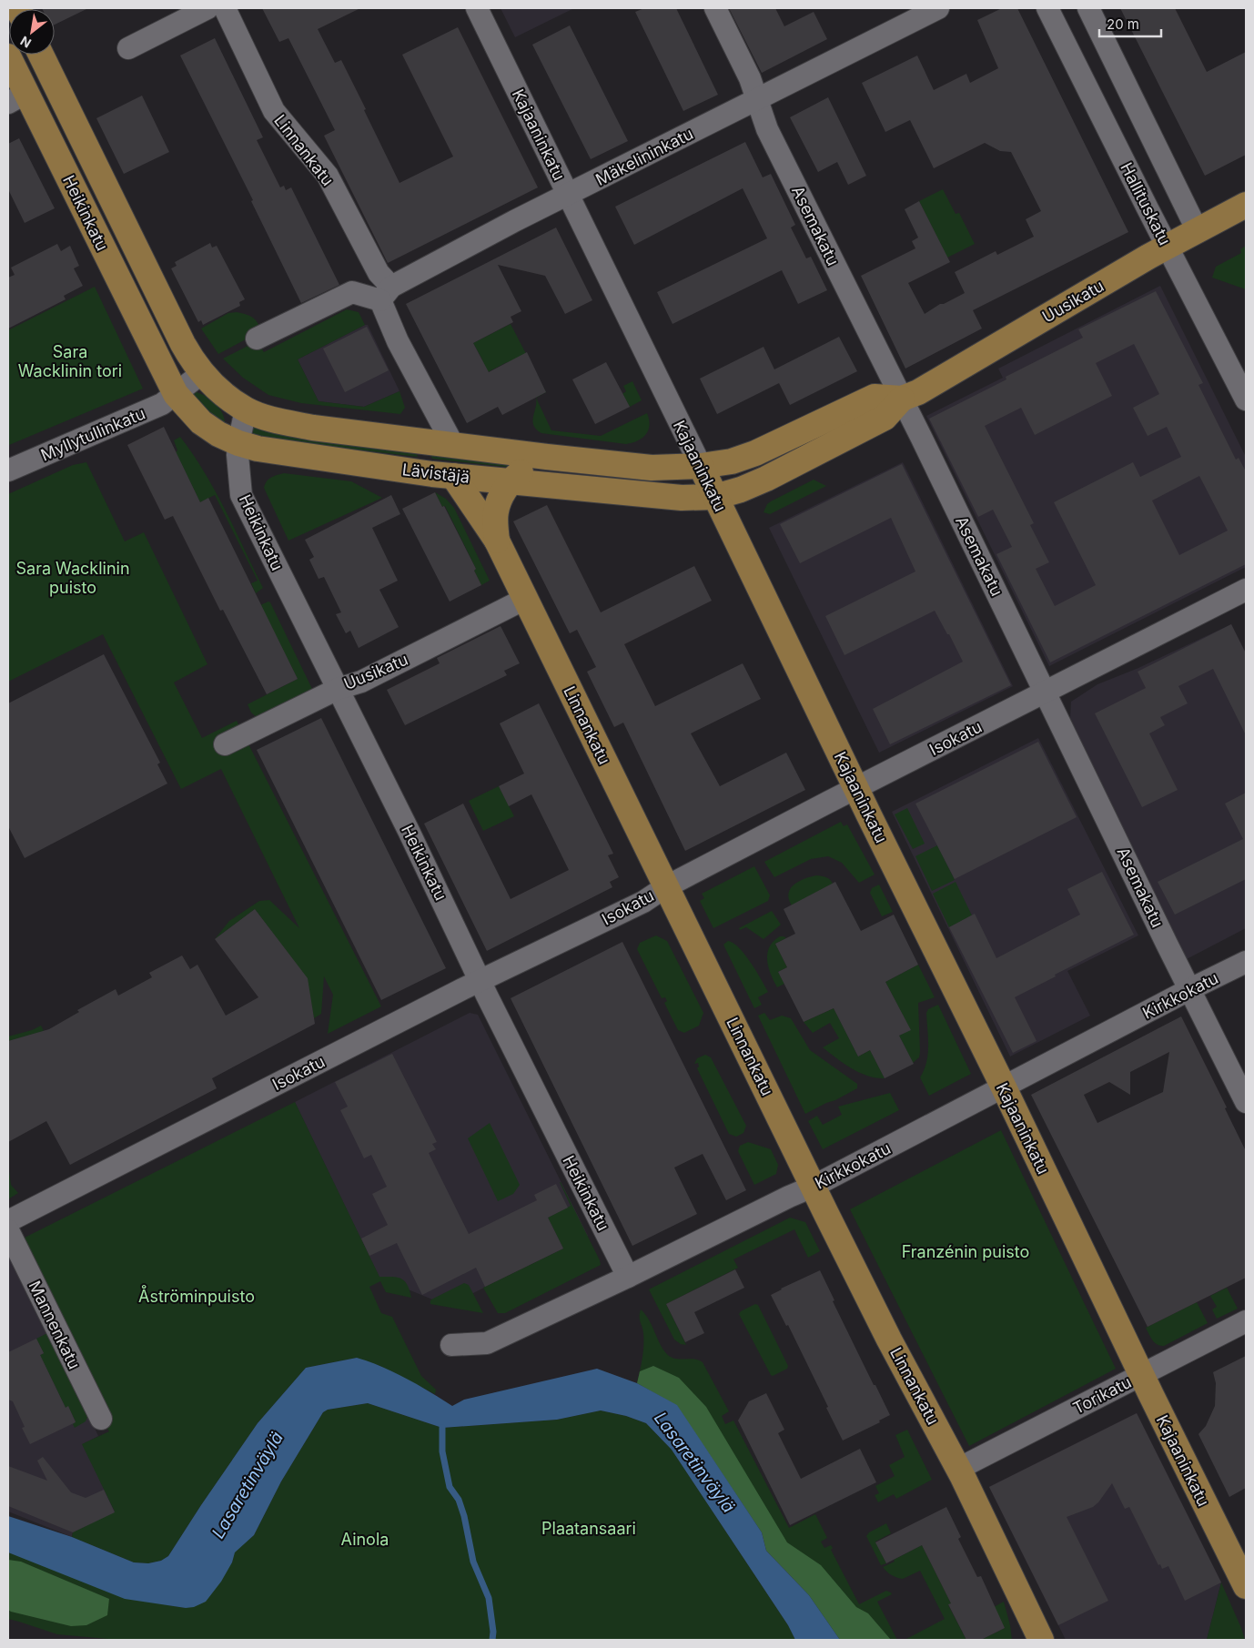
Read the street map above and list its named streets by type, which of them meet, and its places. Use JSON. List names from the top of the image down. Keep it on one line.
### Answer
{"streets":{"main road":["Kajaaninkatu","Linnankatu","Heikinkatu","Uusikatu","Lävistäjä"],"street":["Mäkelininkatu","Hallituskatu","Asemakatu","Myllytullinkatu","Isokatu","Kirkkokatu","Mannenkatu","Torikatu"]},"crossings":[["Kajaaninkatu","Mäkelininkatu"],["Kajaaninkatu","Uusikatu"],["Kajaaninkatu","Lävistäjä"],["Kajaaninkatu","Isokatu"],["Kajaaninkatu","Kirkkokatu"],["Kajaaninkatu","Torikatu"],["Linnankatu","Mäkelininkatu"],["Linnankatu","Uusikatu"],["Linnankatu","Lävistäjä"],["Linnankatu","Isokatu"],["Linnankatu","Kirkkokatu"],["Linnankatu","Torikatu"],["Mäkelininkatu","Asemakatu"],["Hallituskatu","Uusikatu"],["Heikinkatu","Uusikatu"],["Heikinkatu","Myllytullinkatu"],["Heikinkatu","Lävistäjä"],["Heikinkatu","Isokatu"],["Heikinkatu","Kirkkokatu"],["Asemakatu","Uusikatu"],["Asemakatu","Isokatu"],["Asemakatu","Kirkkokatu"],["Uusikatu","Lävistäjä"],["Myllytullinkatu","Lävistäjä"]],"water":["Lasaretinväylä"],"parks":["Sara Wacklinin tori","Sara Wacklinin puisto","Franzénin puisto","Åströminpuisto","Plaatansaari","Ainola"],"scale_bar":"20 m","north":"bottom left"}
